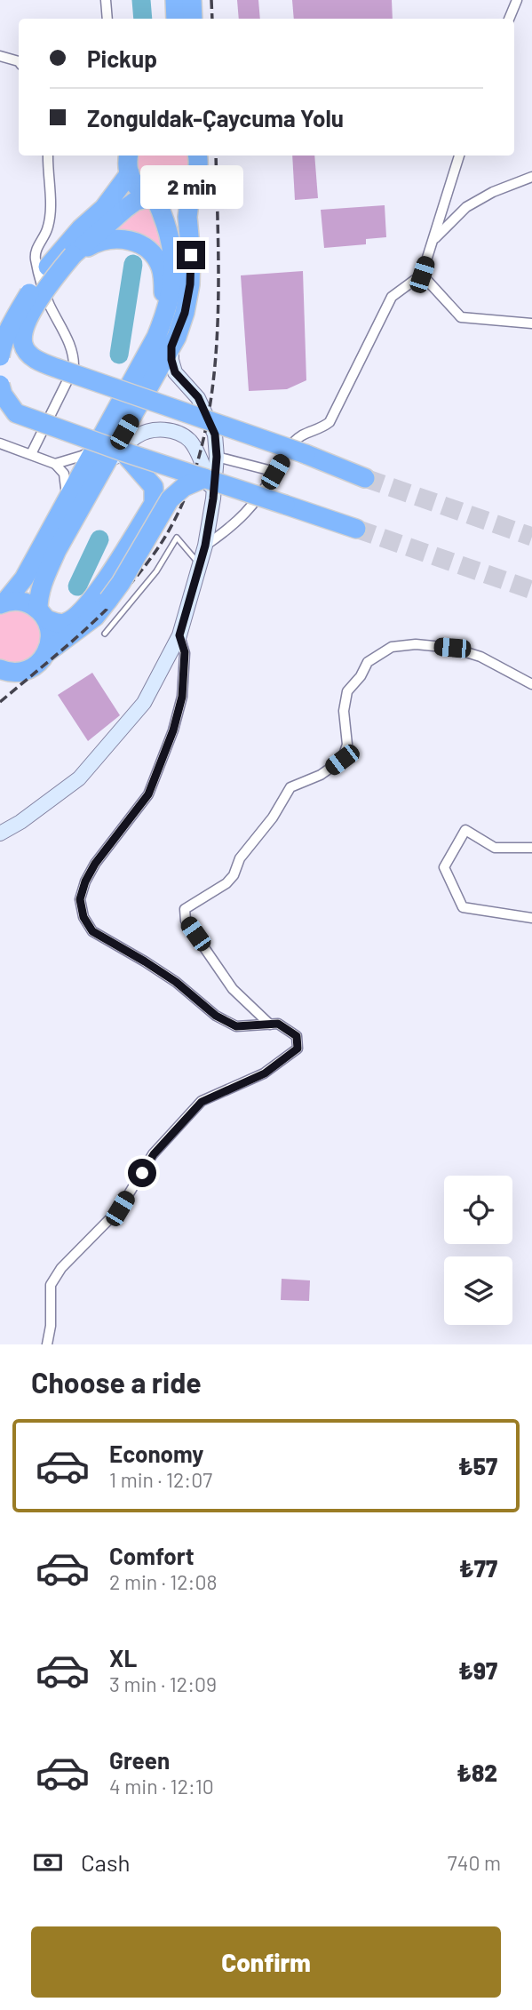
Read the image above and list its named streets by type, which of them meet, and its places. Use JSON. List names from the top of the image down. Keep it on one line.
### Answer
{"page":{"banner":["Pickup","Zonguldak-Çaycuma Yolu"],"bubble":"2 min","heading":"Choose a ride","list":[{"name":"Economy","note":"1 min · 12:07","value":"₺57"},{"name":"Comfort","note":"2 min · 12:08","value":"₺77"},{"name":"XL","note":"3 min · 12:09","value":"₺97"},{"name":"Green","note":"4 min · 12:10","value":"₺82"}],"pay":["Cash","740 m"],"buttons":"Confirm"}}
